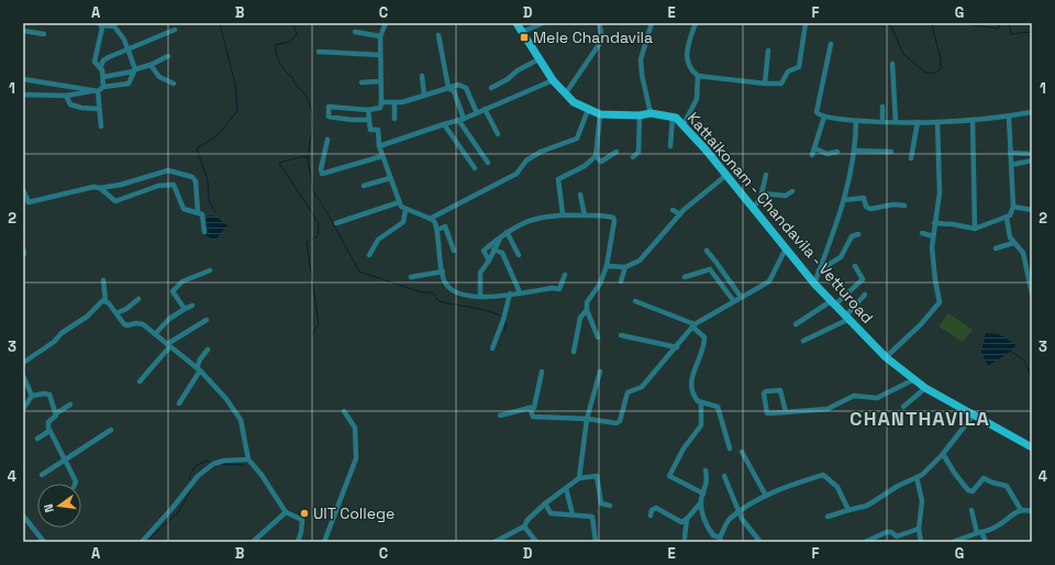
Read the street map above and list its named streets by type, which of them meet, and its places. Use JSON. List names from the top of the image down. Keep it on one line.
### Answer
{"streets":{"main road":["Kattaikonam - Chandavila - Vetturoad"]},"districts":["CHANTHAVILA"],"places":{"transit":["Mele Chandavila"],"other":["UIT College"]},"north":"left","grid":{"columns":["A","B","C","D","E","F","G"],"rows":["1","2","3","4"]}}
